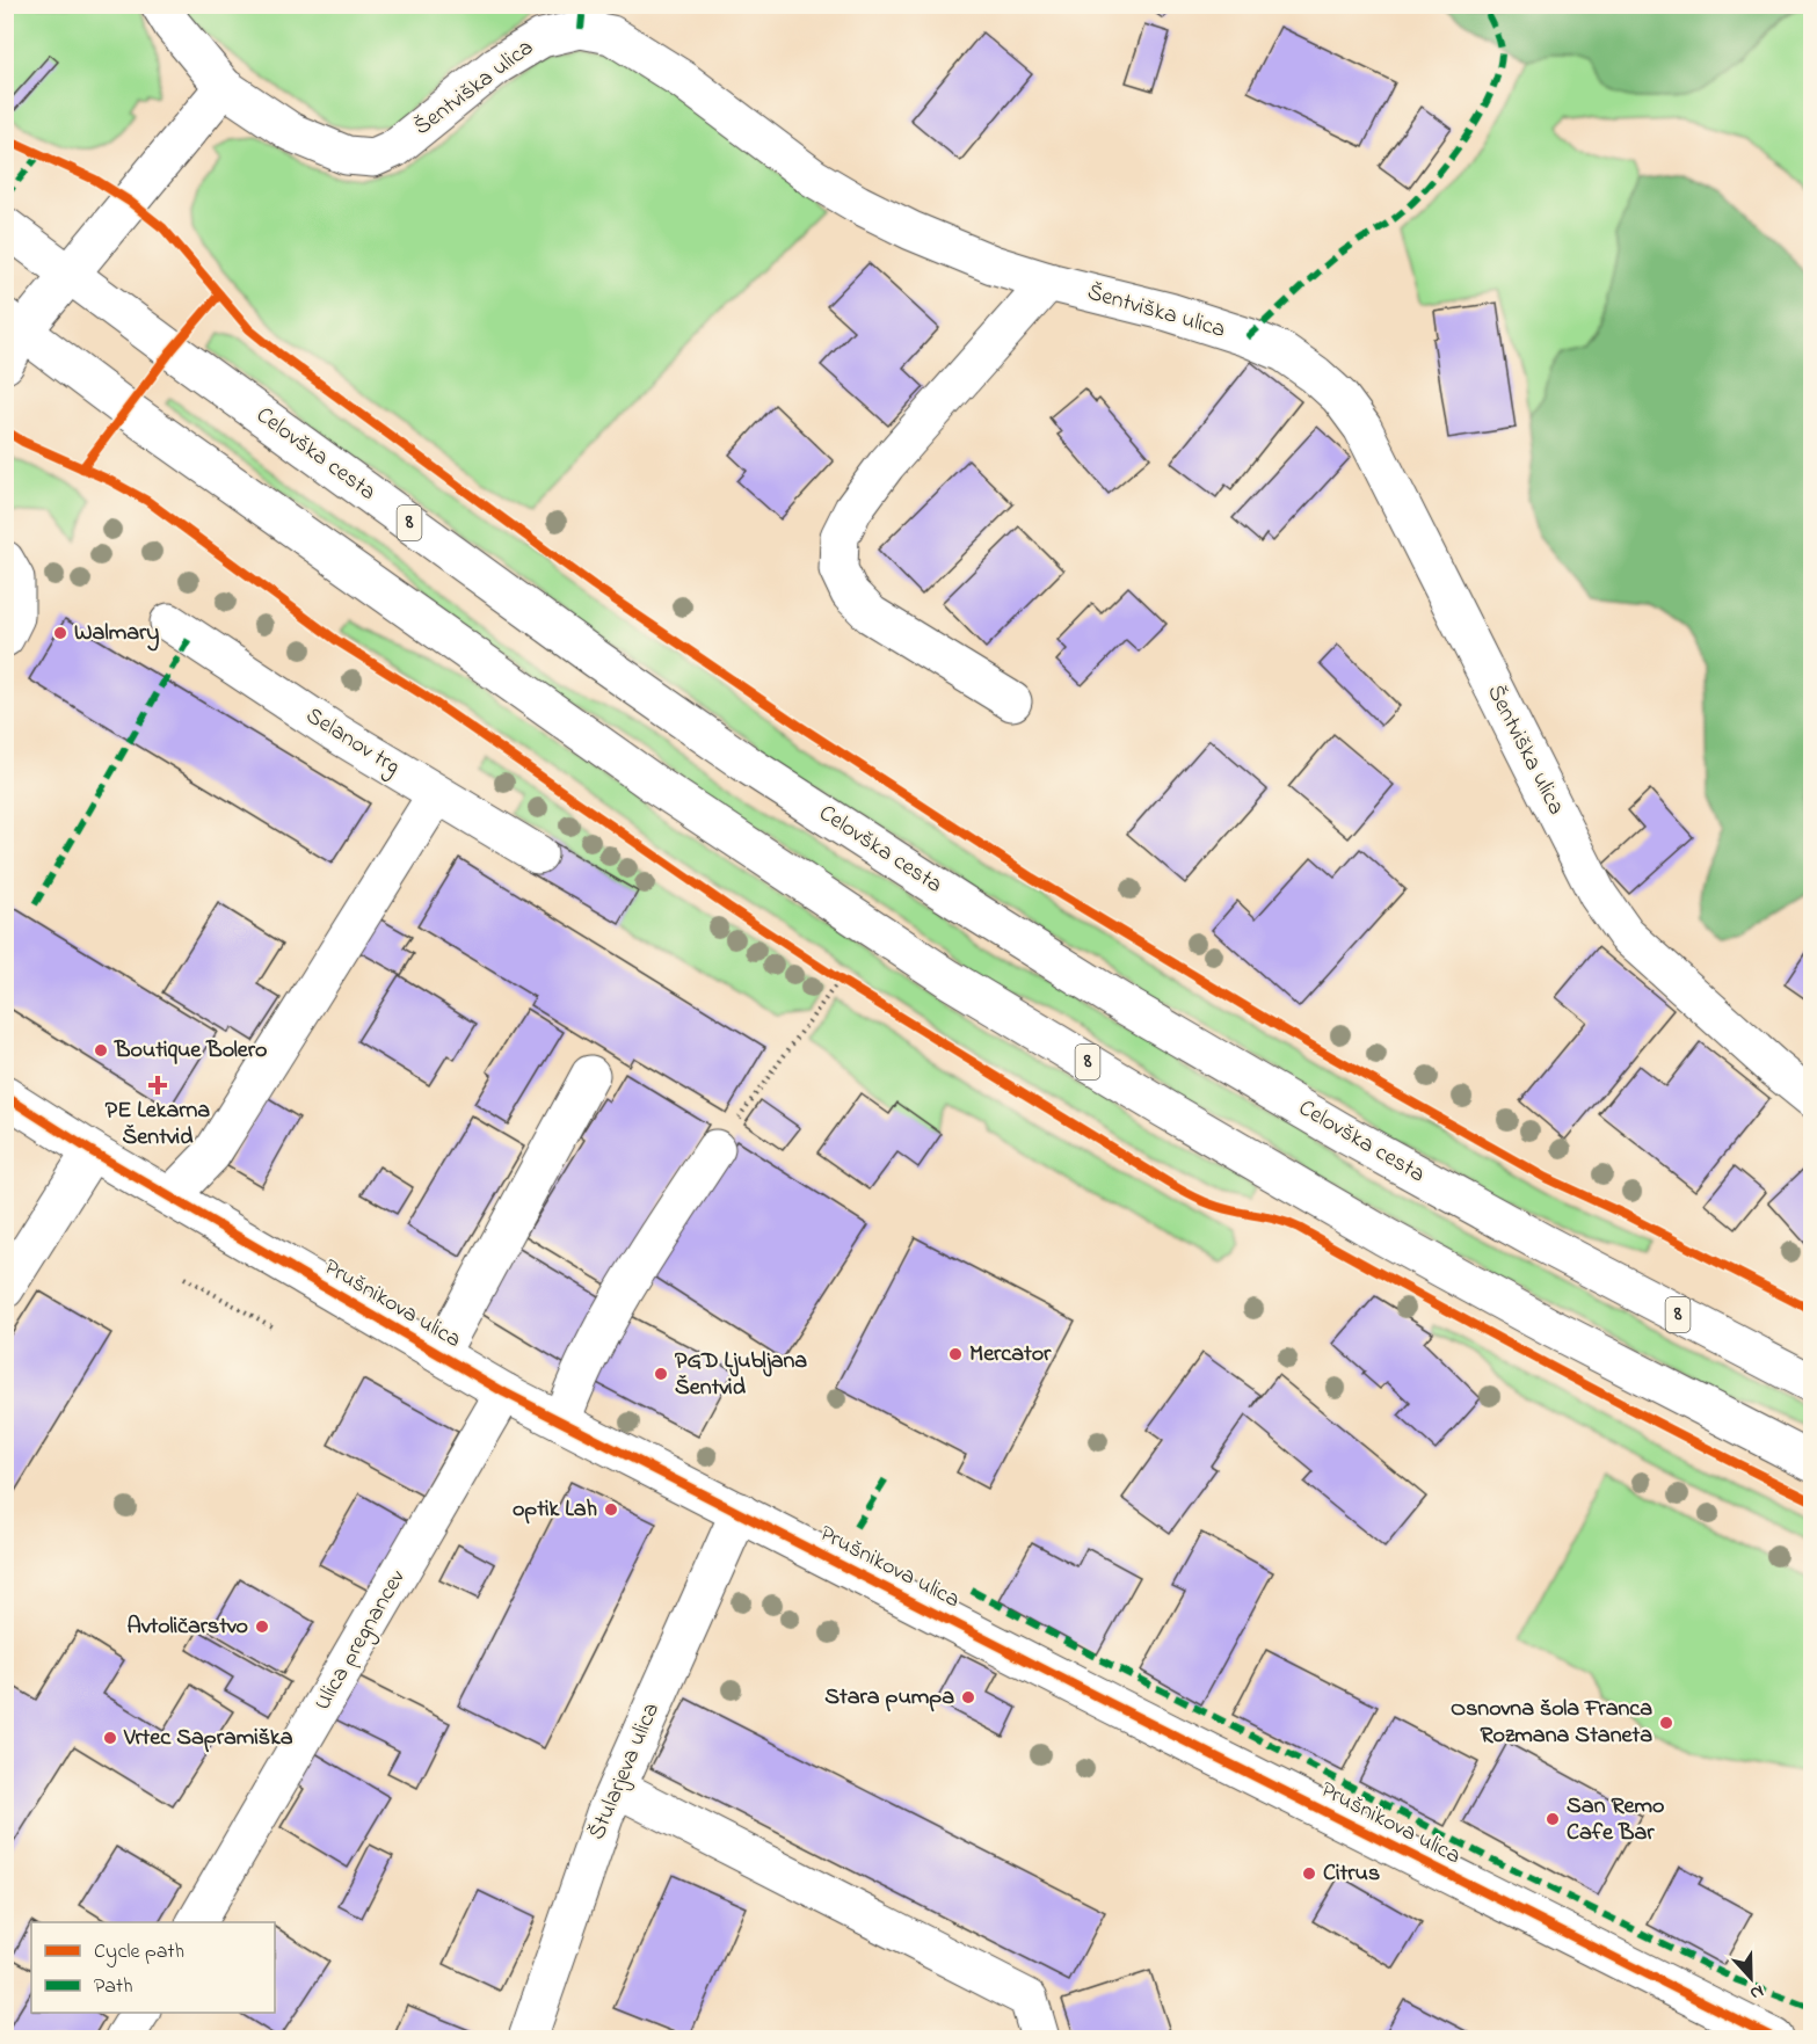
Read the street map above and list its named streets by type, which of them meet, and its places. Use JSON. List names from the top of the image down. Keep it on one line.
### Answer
{"streets":{"street":["Šentviška ulica","Celovška cesta","8","Selanov trg","Prušnikova ulica","Ulica pregnancev","Štularjeva ulica"]},"crossings":[["Prušnikova ulica","Ulica pregnancev"],["Prušnikova ulica","Štularjeva ulica"]],"places":{"other":["Walmary","Boutique Bolero","Mercator","PGD Ljubljana Šentvid","optik Lah","Avtoličarstvo","Stara pumpa","Osnovna šola Franca Rozmana Staneta","Vrtec Sapramiška","San Remo Cafe Bar","Citrus"],"health":["PE Lekarna Šentvid"]},"legend":["Cycle path","Path"],"north":"bottom"}
